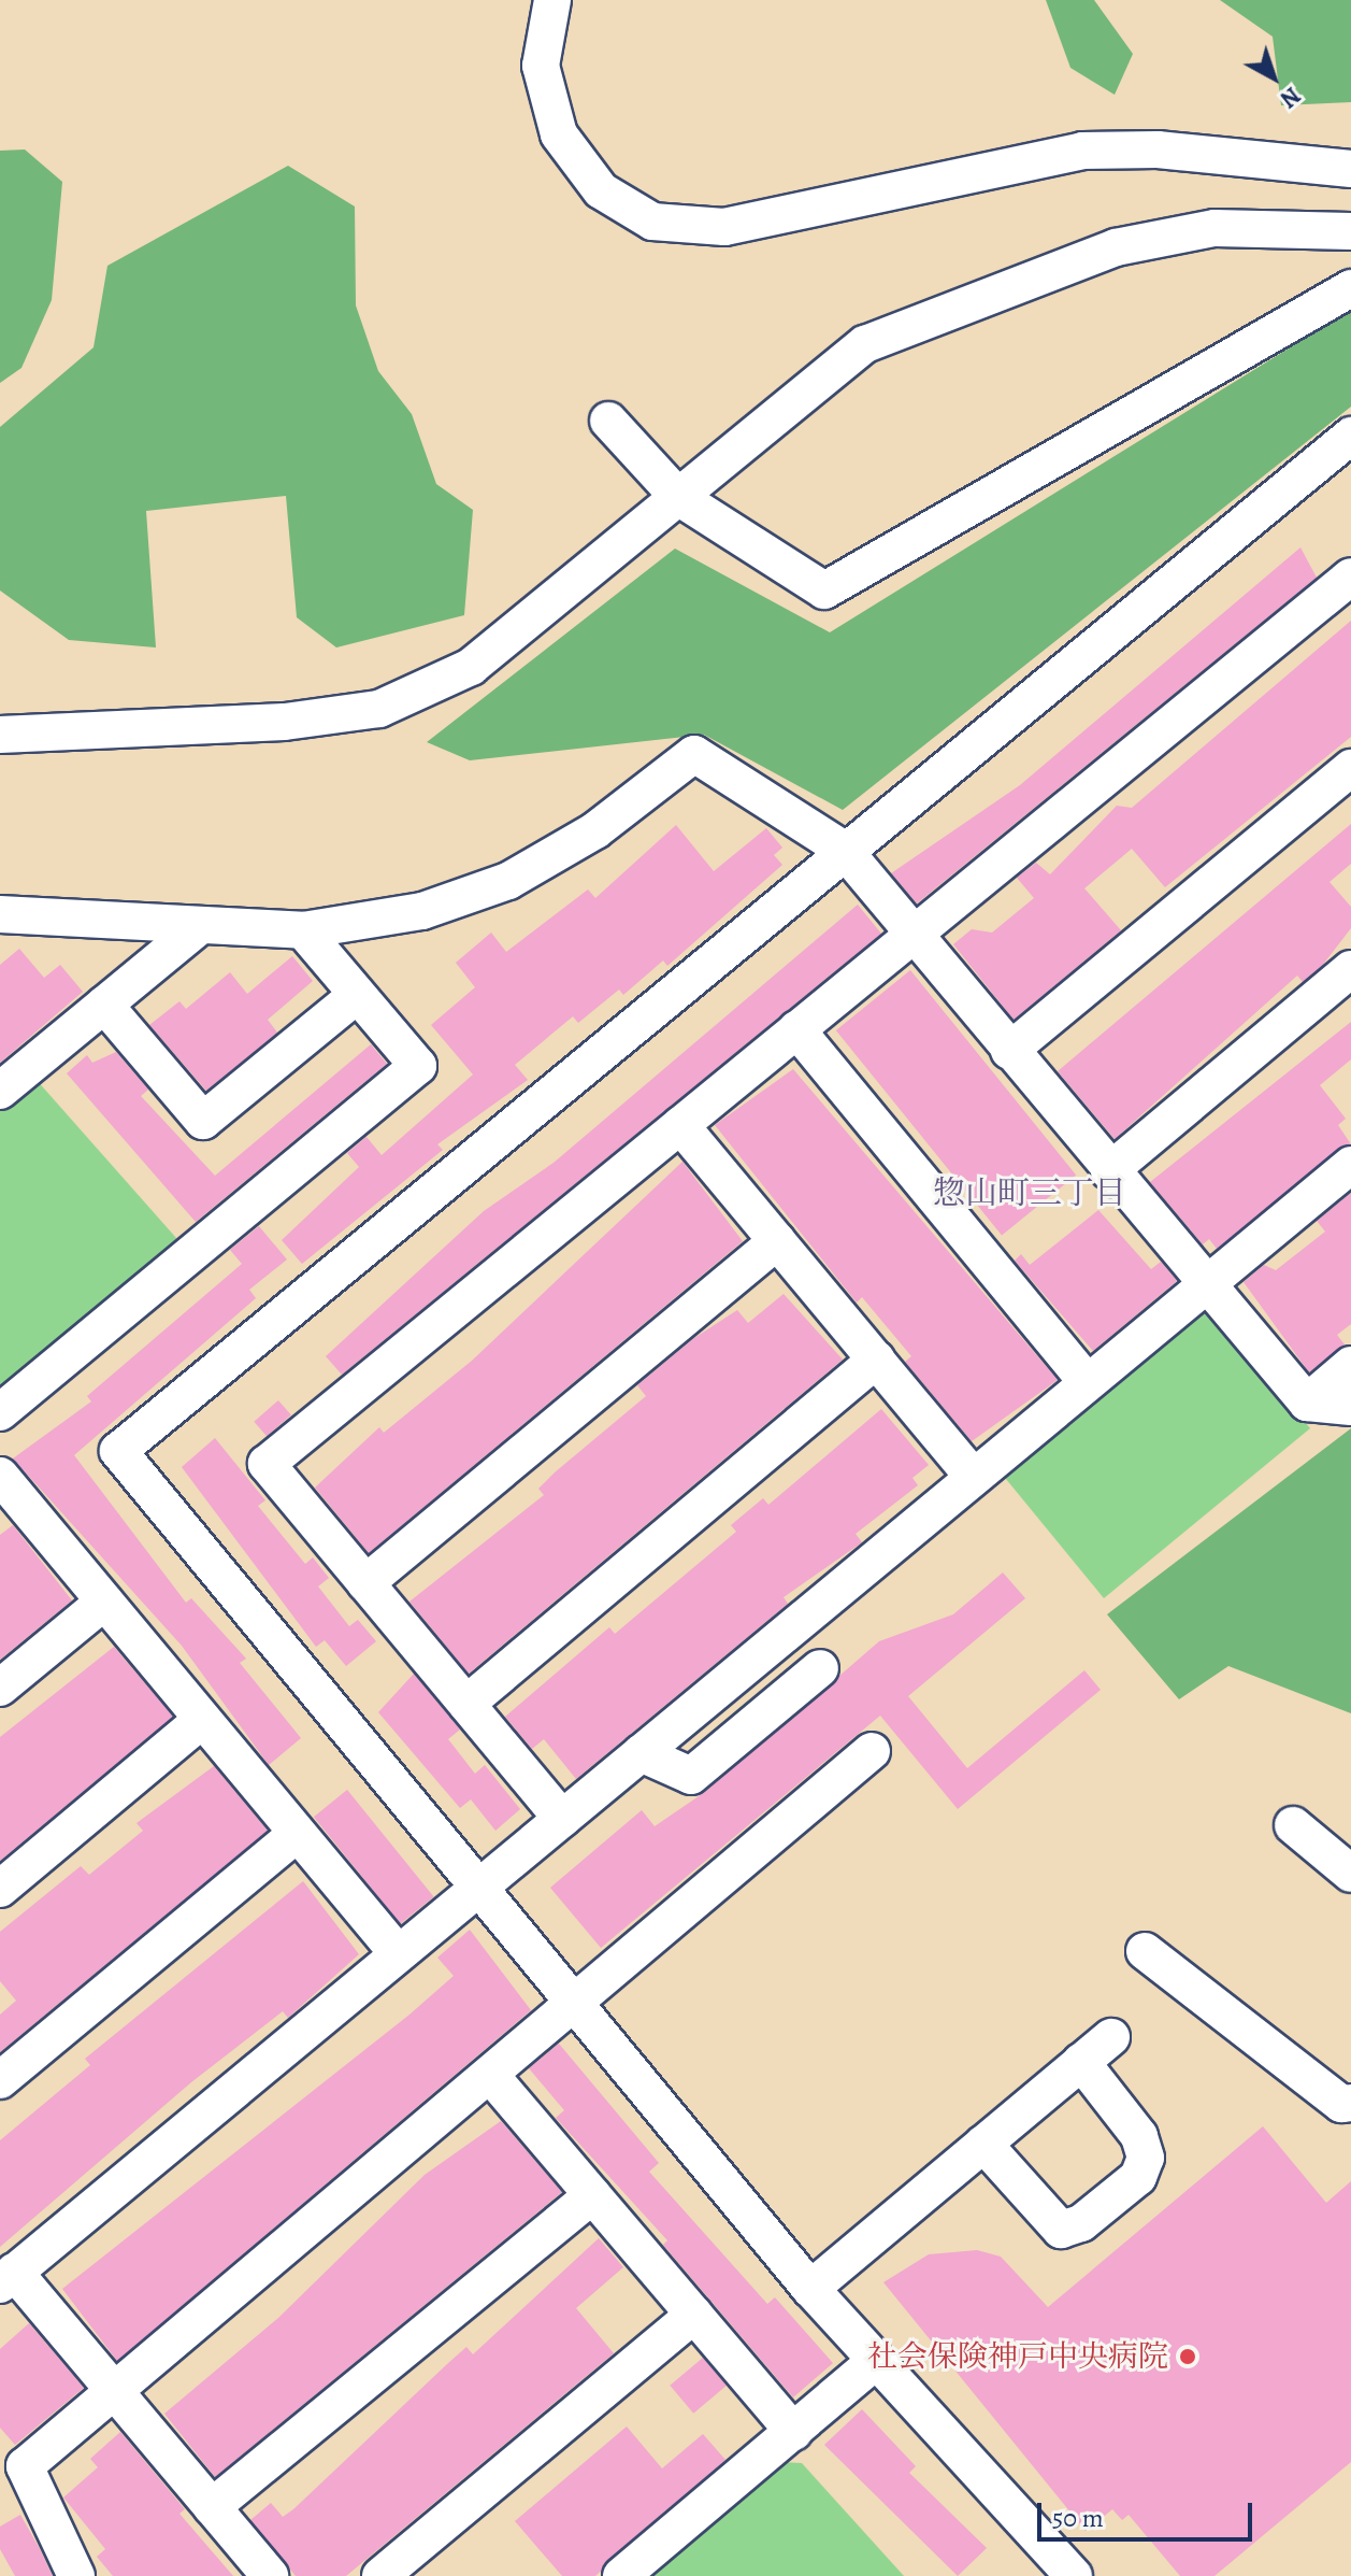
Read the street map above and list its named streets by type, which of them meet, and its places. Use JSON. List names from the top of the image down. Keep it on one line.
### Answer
{"districts":["惣山町三丁目"],"places":["社会保険神戸中央病院"],"scale_bar":"50 m","north":"bottom right"}
